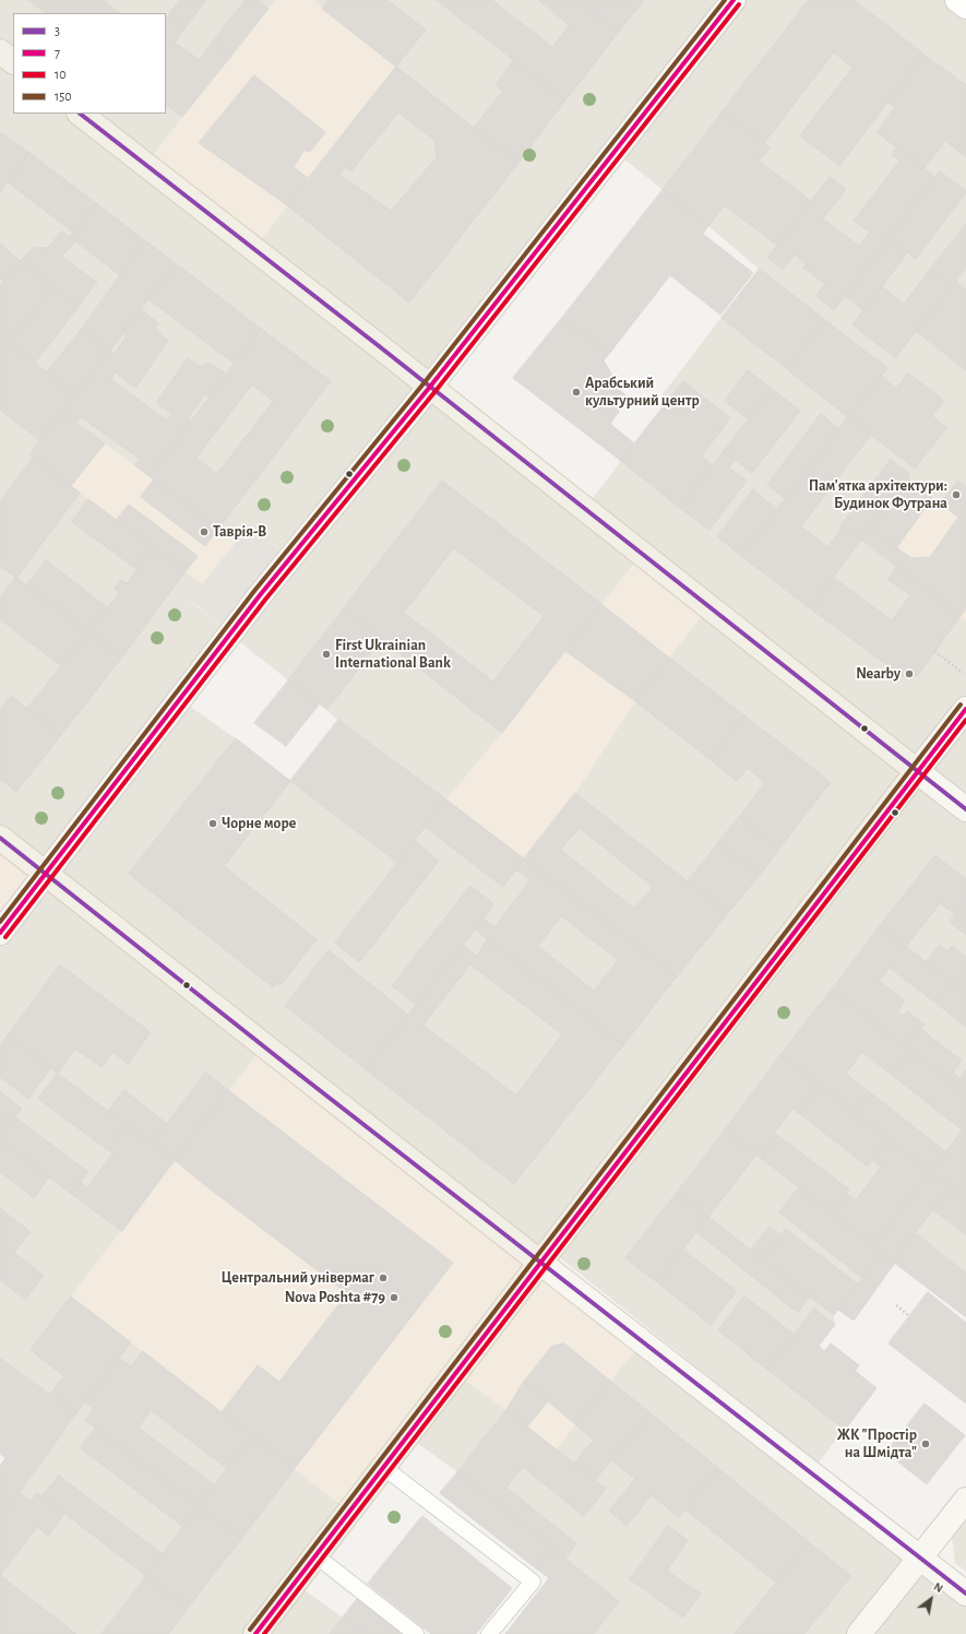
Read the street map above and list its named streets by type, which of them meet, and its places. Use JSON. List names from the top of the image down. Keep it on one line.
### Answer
{"places":["Арабський культурний центр","Пам'ятка архітектури: Будинок Футрана","Таврія-В","First Ukrainian International Bank","Nearby","Чорне море","Центральний універмаг","Nova Poshta #79","ЖК \"Простір на Шмідта\""],"lines":["transit line 7","transit line 150","transit line 10","transit line 3"],"legend":["3","7","10","150"],"north":"top right"}
